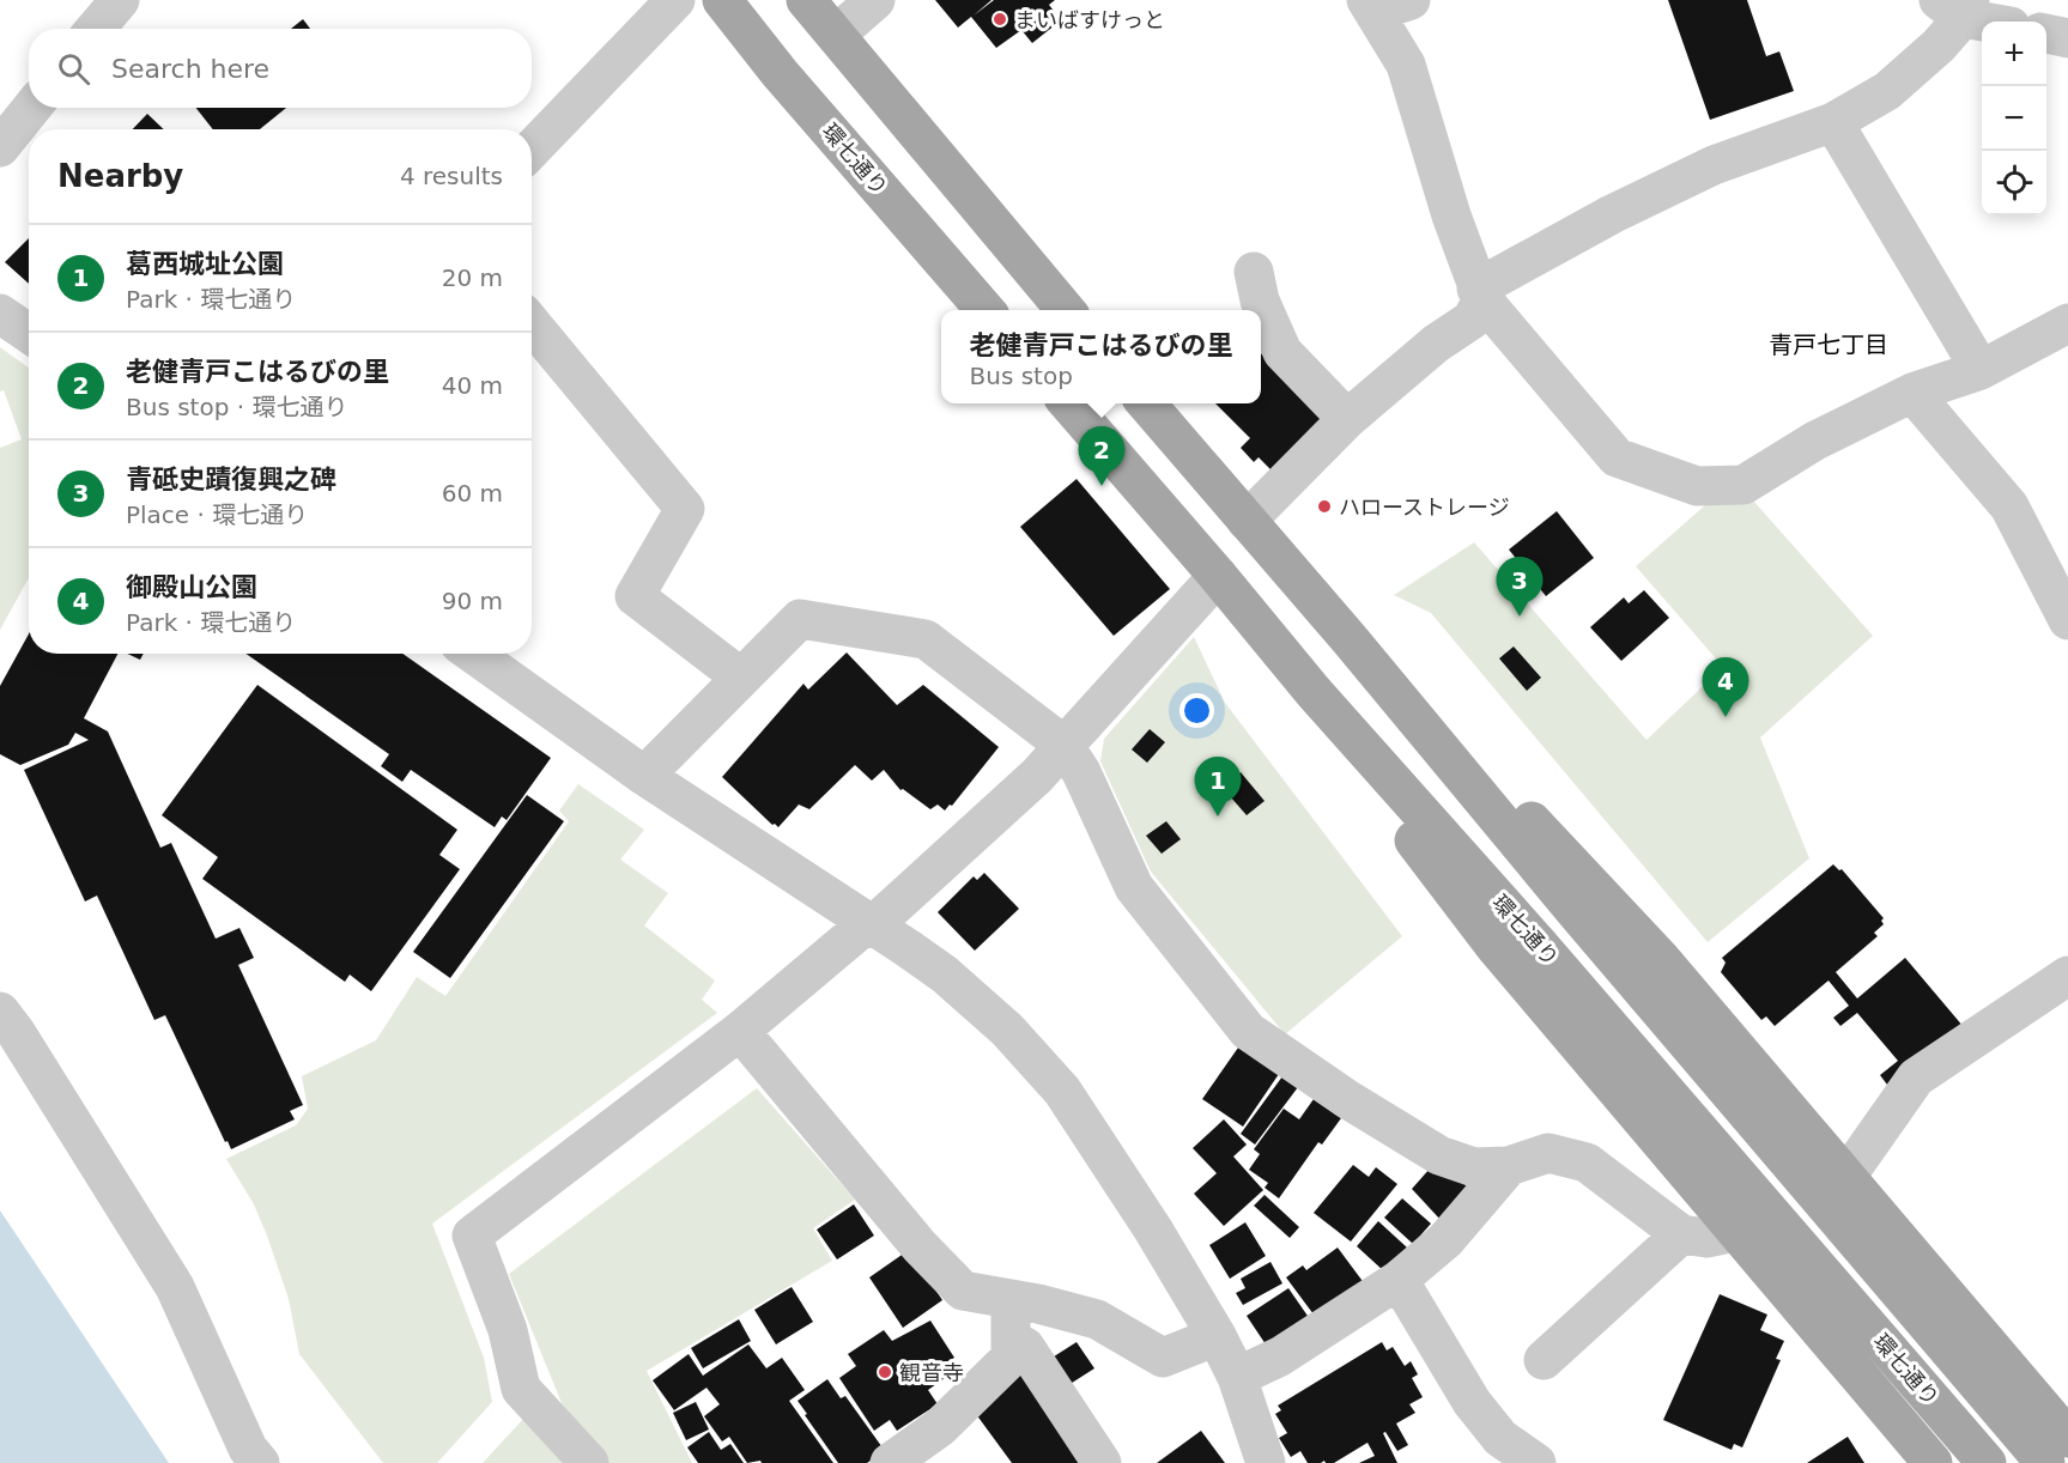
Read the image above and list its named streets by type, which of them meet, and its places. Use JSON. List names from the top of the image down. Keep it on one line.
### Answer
{"streets":{"main road":["環七通り"]},"districts":["青戸七丁目"],"places":["まいばすけっと","ハローストレージ","観音寺"],"page":{"map_buttons":["+","−"],"search":"Search here","heading":["Nearby","4 results"],"list":[{"mark":"1","name":"葛西城址公園","note":"Park · 環七通り","value":"20 m"},{"mark":"2","name":"老健青戸こはるびの里","note":"Bus stop · 環七通り","value":"40 m"},{"mark":"3","name":"青砥史蹟復興之碑","note":"Place · 環七通り","value":"60 m"},{"mark":"4","name":"御殿山公園","note":"Park · 環七通り","value":"90 m"}],"popup":["老健青戸こはるびの里","Bus stop"],"pins":["2","3","4","1"]}}
